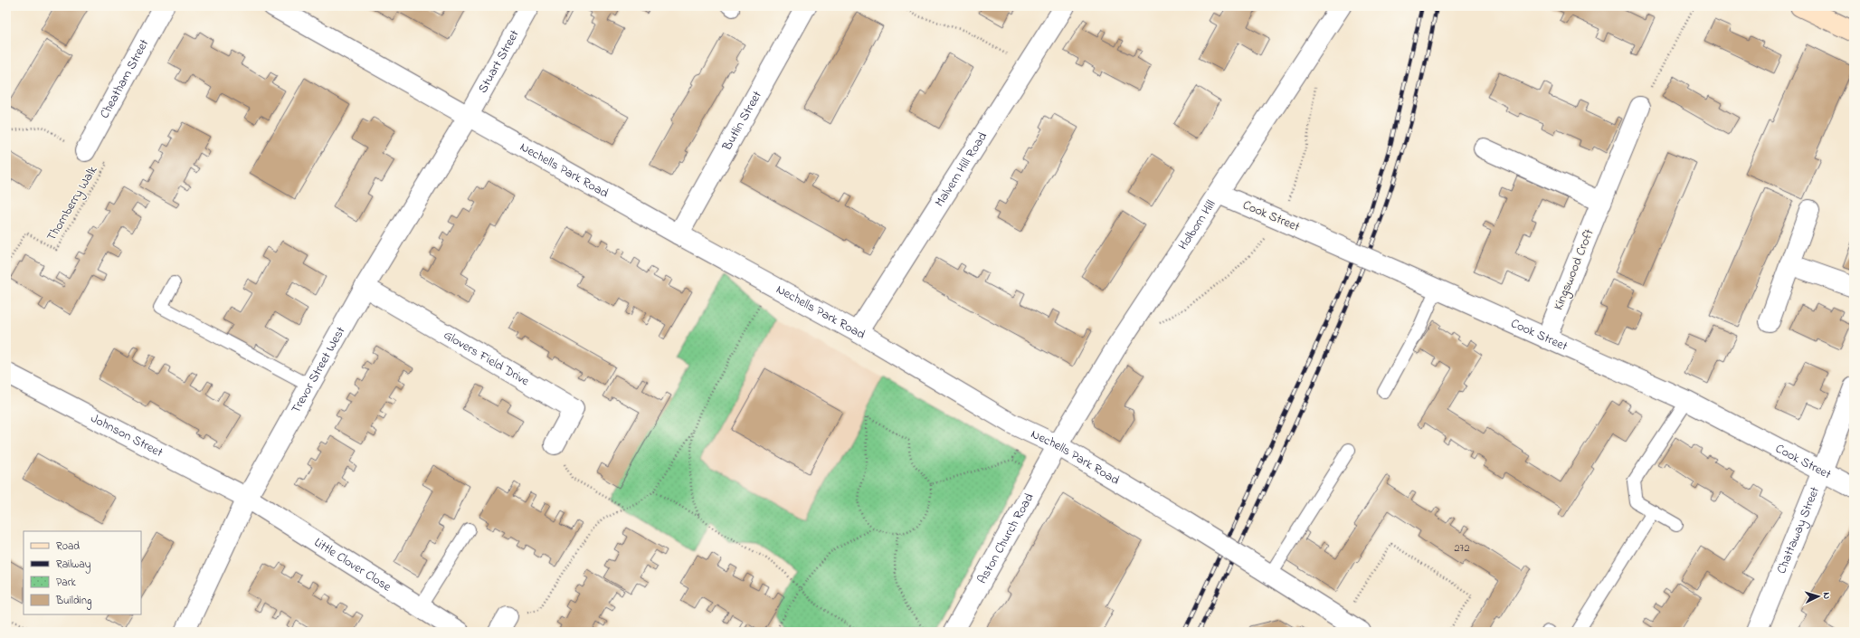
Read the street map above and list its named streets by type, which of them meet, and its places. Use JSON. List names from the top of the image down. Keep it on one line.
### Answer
{"streets":{"street":["Stuart Street","Cheatham Street","Butlin Street","Malvern Hill Road","Nechells Park Road","Cook Street","Holborn Hill","Kingswood Croft","Glovers Field Drive","Trevor Street West","Johnson Street","Chattaway Street","Aston Church Road","Little Clover Close"],"path":["Thornberry Walk"]},"crossings":[["Stuart Street","Nechells Park Road"],["Stuart Street","Trevor Street West"],["Cheatham Street","Thornberry Walk"],["Butlin Street","Nechells Park Road"],["Malvern Hill Road","Nechells Park Road"],["Nechells Park Road","Holborn Hill"],["Nechells Park Road","Trevor Street West"],["Nechells Park Road","Aston Church Road"],["Cook Street","Holborn Hill"],["Cook Street","Kingswood Croft"],["Cook Street","Chattaway Street"],["Holborn Hill","Aston Church Road"],["Glovers Field Drive","Trevor Street West"],["Trevor Street West","Johnson Street"],["Trevor Street West","Little Clover Close"],["Johnson Street","Little Clover Close"]],"house_numbers":["272"],"legend":["Road","Railway","Park","Building"],"north":"right"}
